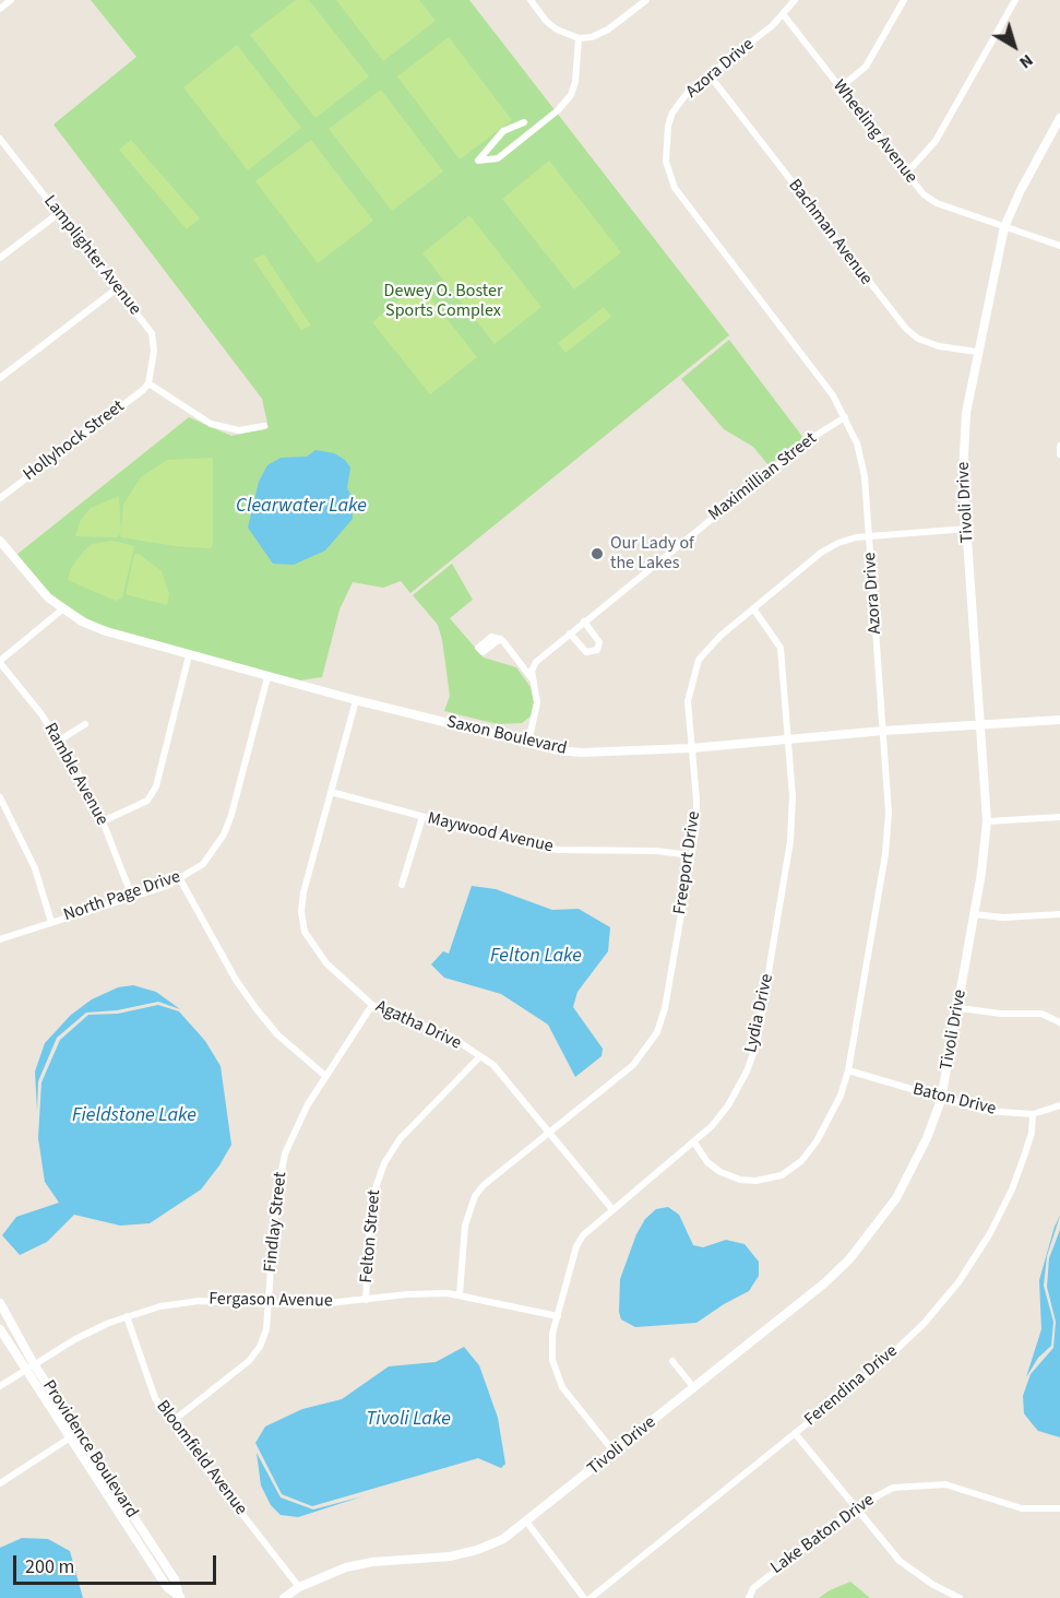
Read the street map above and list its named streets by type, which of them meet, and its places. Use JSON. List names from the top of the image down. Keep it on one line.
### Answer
{"streets":{"street":["Azora Drive","Wheeling Avenue","Bachman Avenue","Lamplighter Avenue","Hollyhock Street","Maximillian Street","Tivoli Drive","Saxon Boulevard","Ramble Avenue","Maywood Avenue","Freeport Drive","North Page Drive","Lydia Drive","Agatha Drive","Baton Drive","Findlay Street","Felton Street","Fergason Avenue","Ferendina Drive","Providence Boulevard","Bloomfield Avenue","Lake Baton Drive"]},"crossings":[["Azora Drive","Wheeling Avenue"],["Azora Drive","Bachman Avenue"],["Azora Drive","Maximillian Street"],["Azora Drive","Saxon Boulevard"],["Azora Drive","Freeport Drive"],["Azora Drive","Lydia Drive"],["Azora Drive","Baton Drive"],["Wheeling Avenue","Tivoli Drive"],["Bachman Avenue","Tivoli Drive"],["Lamplighter Avenue","Hollyhock Street"],["Tivoli Drive","Saxon Boulevard"],["Tivoli Drive","Freeport Drive"],["Tivoli Drive","Lydia Drive"],["Tivoli Drive","Baton Drive"],["Tivoli Drive","Bloomfield Avenue"],["Saxon Boulevard","Freeport Drive"],["Saxon Boulevard","North Page Drive"],["Saxon Boulevard","Lydia Drive"],["Saxon Boulevard","Agatha Drive"],["Ramble Avenue","North Page Drive"],["Maywood Avenue","Freeport Drive"],["Maywood Avenue","Agatha Drive"],["Freeport Drive","Lydia Drive"],["Freeport Drive","Agatha Drive"],["Freeport Drive","Fergason Avenue"],["Lydia Drive","Agatha Drive"],["Lydia Drive","Fergason Avenue"],["Agatha Drive","Findlay Street"],["Agatha Drive","Felton Street"],["Baton Drive","Ferendina Drive"],["Findlay Street","Fergason Avenue"],["Findlay Street","Bloomfield Avenue"],["Felton Street","Fergason Avenue"],["Fergason Avenue","Providence Boulevard"],["Fergason Avenue","Bloomfield Avenue"]],"water":["Clearwater Lake","Felton Lake","Fieldstone Lake","Tivoli Lake"],"parks":["Dewey O. Boster Sports Complex"],"places":["Our Lady of the Lakes"],"scale_bar":"200 m","north":"bottom right"}
